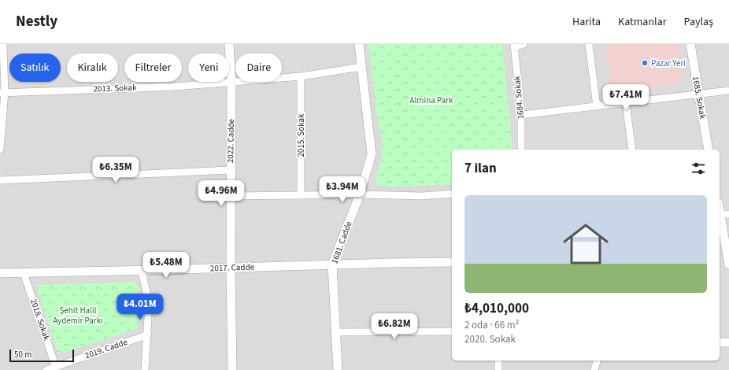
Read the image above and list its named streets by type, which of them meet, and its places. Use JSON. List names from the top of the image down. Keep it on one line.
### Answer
{"streets":{"street":["2013. Sokak","1684. Sokak","1685. Sokak","2015. Sokak","2022. Cadde","1681. Cadde","2017. Cadde","2018. Sokak","2019. Cadde"]},"crossings":[["2013. Sokak","2015. Sokak"],["2013. Sokak","2022. Cadde"],["2013. Sokak","1681. Cadde"],["2022. Cadde","2017. Cadde"],["1681. Cadde","2017. Cadde"],["2017. Cadde","2018. Sokak"],["2018. Sokak","2019. Cadde"]],"parks":["Almina Park","Şehit Halil Aydemir Parkı"],"places":["Pazar Yeri"],"scale_bar":"50 m","page":{"header":"Nestly","nav":["Harita","Katmanlar","Paylaş"],"chip":["Satılık","Kiralık","Filtreler","Yeni","Daire"],"price":["₺7.41M","₺6.35M","₺3.94M","₺4.96M","₺5.48M","₺4.01M","₺6.82M"],"heading":"7 ilan","list":[{"name":"₺4,010,000","note":"2 oda · 66 m² · 2020. Sokak"}],"scale":"50 m"}}
